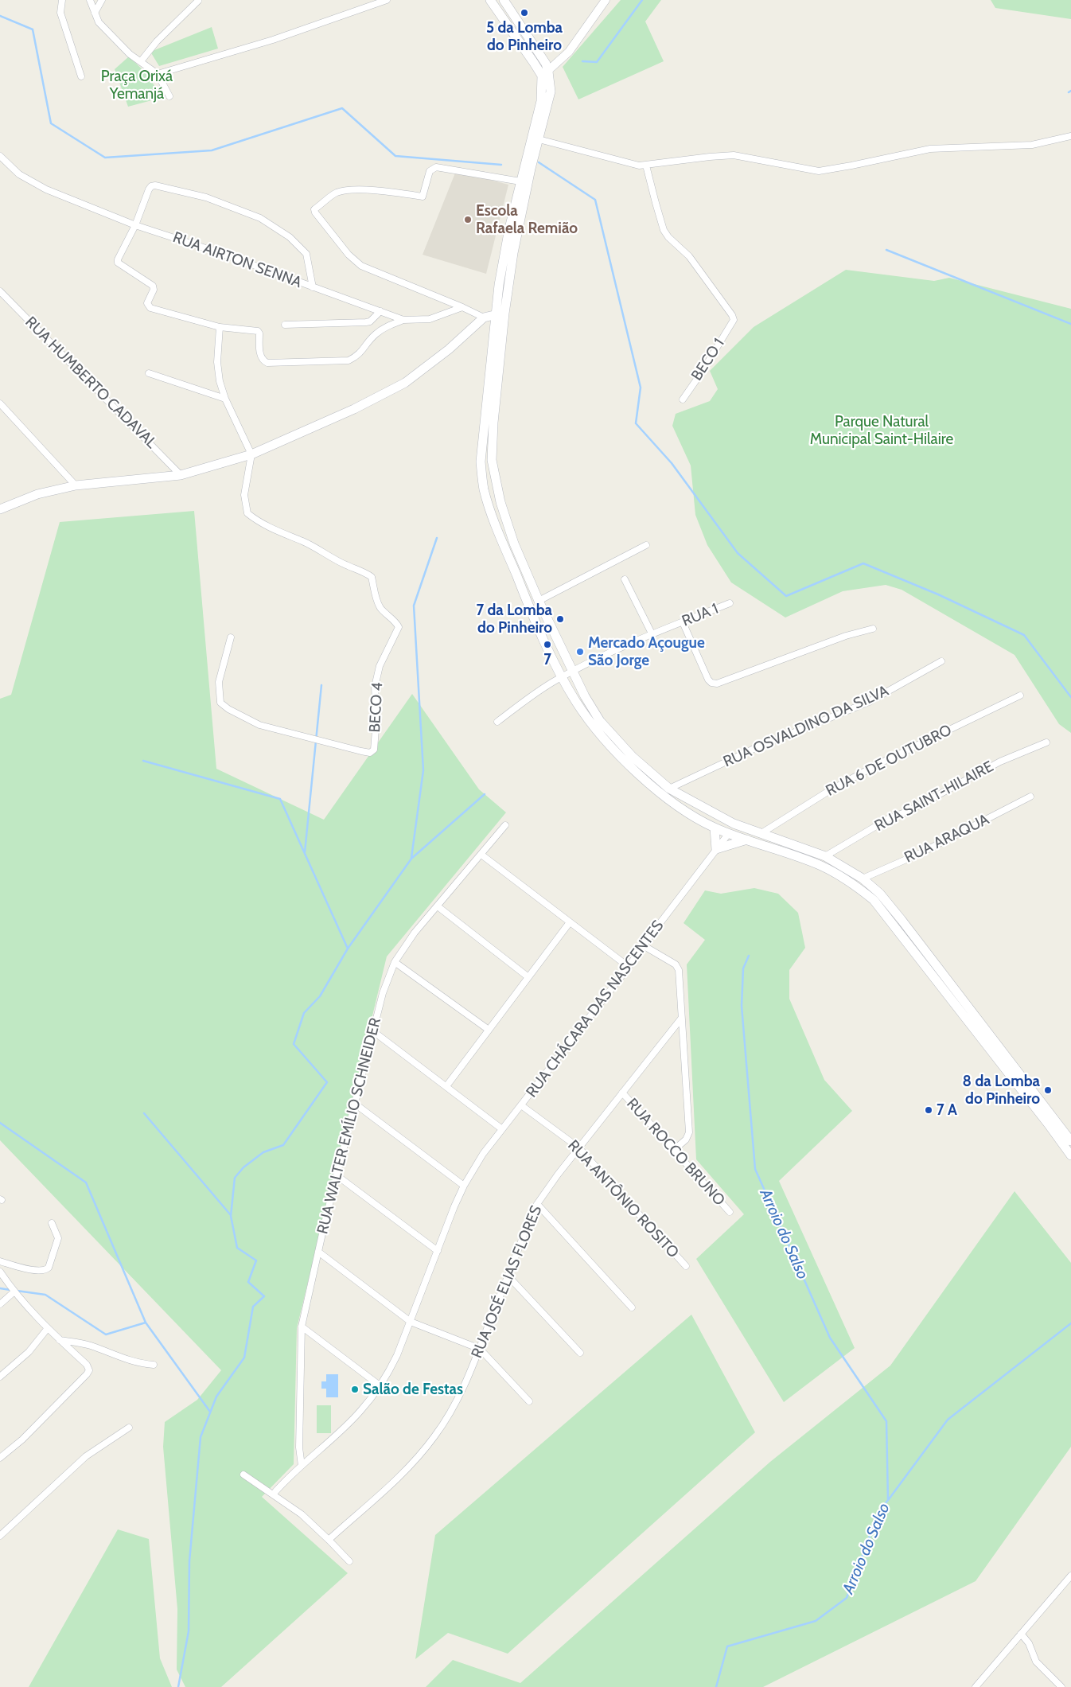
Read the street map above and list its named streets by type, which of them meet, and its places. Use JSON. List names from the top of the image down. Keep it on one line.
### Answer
{"streets":{"street":["RUA AIRTON SENNA","BECO 1","RUA HUMBERTO CADAVAL","RUA 1","BECO 4","RUA OSVALDINO DA SILVA","RUA 6 DE OUTUBRO","RUA SAINT-HILAIRE","RUA ARAQUA","RUA CHÁCARA DAS NASCENTES","RUA WALTER EMÍLIO SCHNEIDER","RUA ROCCO BRUNO","RUA ANTÔNIO ROSITO","RUA JOSÉ ELIAS FLORES"]},"crossings":[["RUA CHÁCARA DAS NASCENTES","RUA WALTER EMÍLIO SCHNEIDER"],["RUA CHÁCARA DAS NASCENTES","RUA ANTÔNIO ROSITO"],["RUA ROCCO BRUNO","RUA JOSÉ ELIAS FLORES"],["RUA ANTÔNIO ROSITO","RUA JOSÉ ELIAS FLORES"]],"water":["Arroio do Salso"],"parks":["Praça Orixá Yemanjá","Parque Natural Municipal Saint-Hilaire"],"places":["5 da Lomba do Pinheiro","Escola Rafaela Remião","7 da Lomba do Pinheiro","7","Mercado Açougue São Jorge","8 da Lomba do Pinheiro","7 A","Salão de Festas"]}
